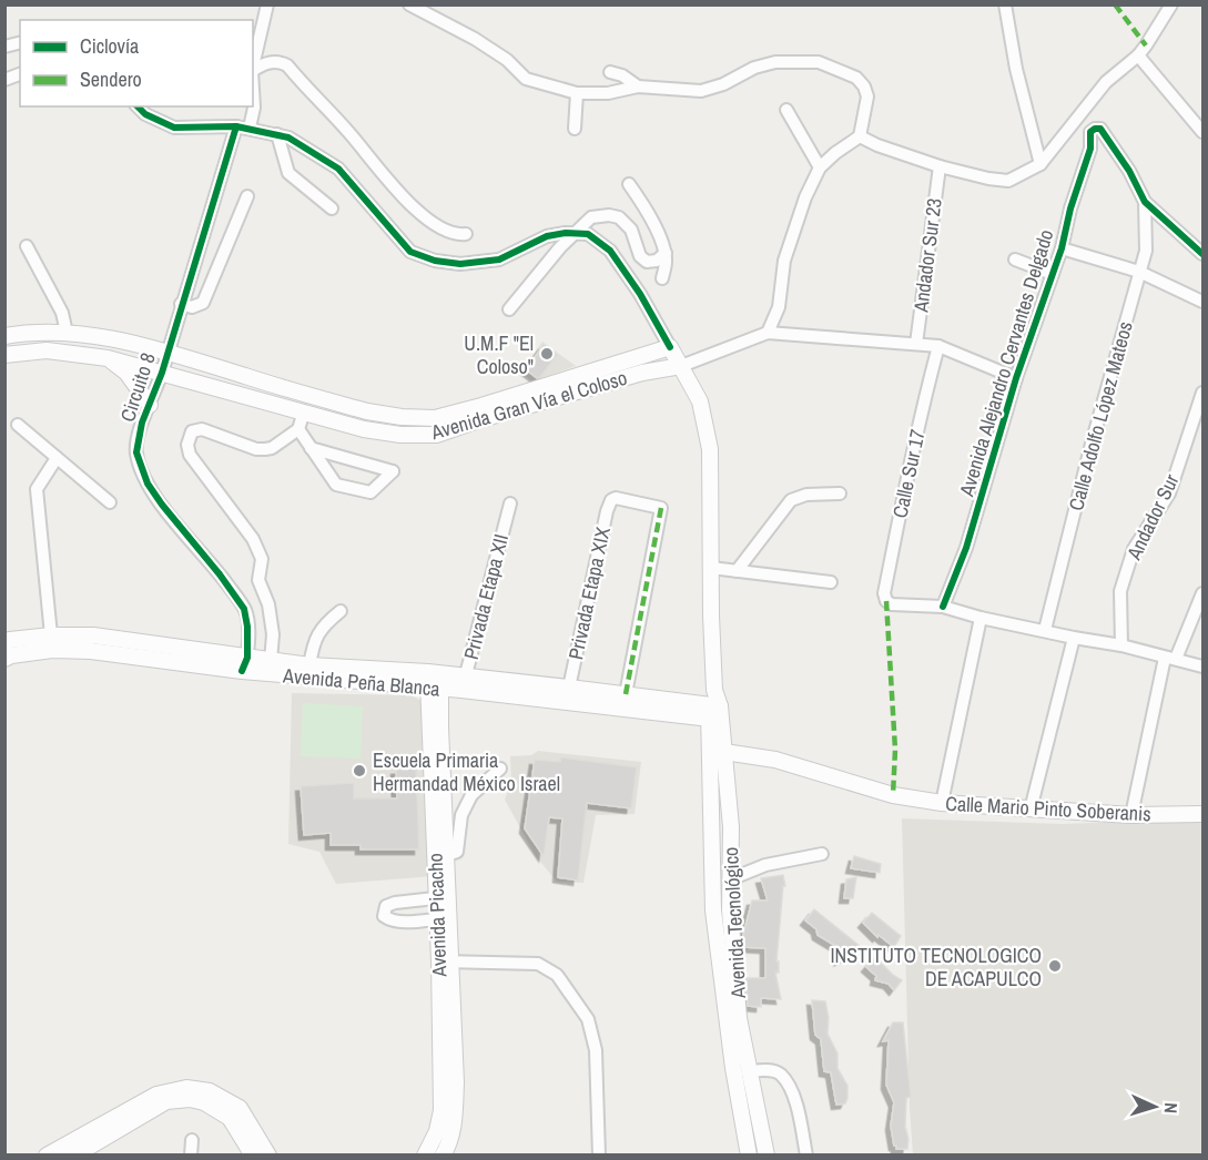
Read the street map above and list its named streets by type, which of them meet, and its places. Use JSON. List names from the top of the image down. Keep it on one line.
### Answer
{"streets":{"main road":["Avenida Gran Vía el Coloso","Avenida Peña Blanca","Calle Mario Pinto Soberanis","Avenida Picacho","Avenida Tecnológico"],"street":["Andador Sur 23","Avenida Alejandro Cervantes Delgado","Circuito 8","Calle Adolfo López Mateos","Calle Sur 17","Andador Sur","Privada Etapa XIX","Privada Etapa XII"]},"crossings":[["Andador Sur 23","Avenida Gran Vía el Coloso"],["Avenida Alejandro Cervantes Delgado","Avenida Gran Vía el Coloso"],["Avenida Alejandro Cervantes Delgado","Calle Adolfo López Mateos"],["Avenida Alejandro Cervantes Delgado","Calle Sur 17"],["Circuito 8","Avenida Gran Vía el Coloso"],["Circuito 8","Avenida Peña Blanca"],["Avenida Gran Vía el Coloso","Calle Sur 17"],["Avenida Gran Vía el Coloso","Avenida Tecnológico"],["Privada Etapa XIX","Avenida Peña Blanca"],["Privada Etapa XII","Avenida Peña Blanca"],["Avenida Peña Blanca","Avenida Picacho"],["Avenida Peña Blanca","Avenida Tecnológico"],["Calle Mario Pinto Soberanis","Avenida Tecnológico"]],"places":["U.M.F \"El Coloso\"","Escuela Primaria Hermandad México Israel","INSTITUTO TECNOLOGICO DE ACAPULCO"],"legend":["Ciclovía","Sendero"],"north":"right"}
